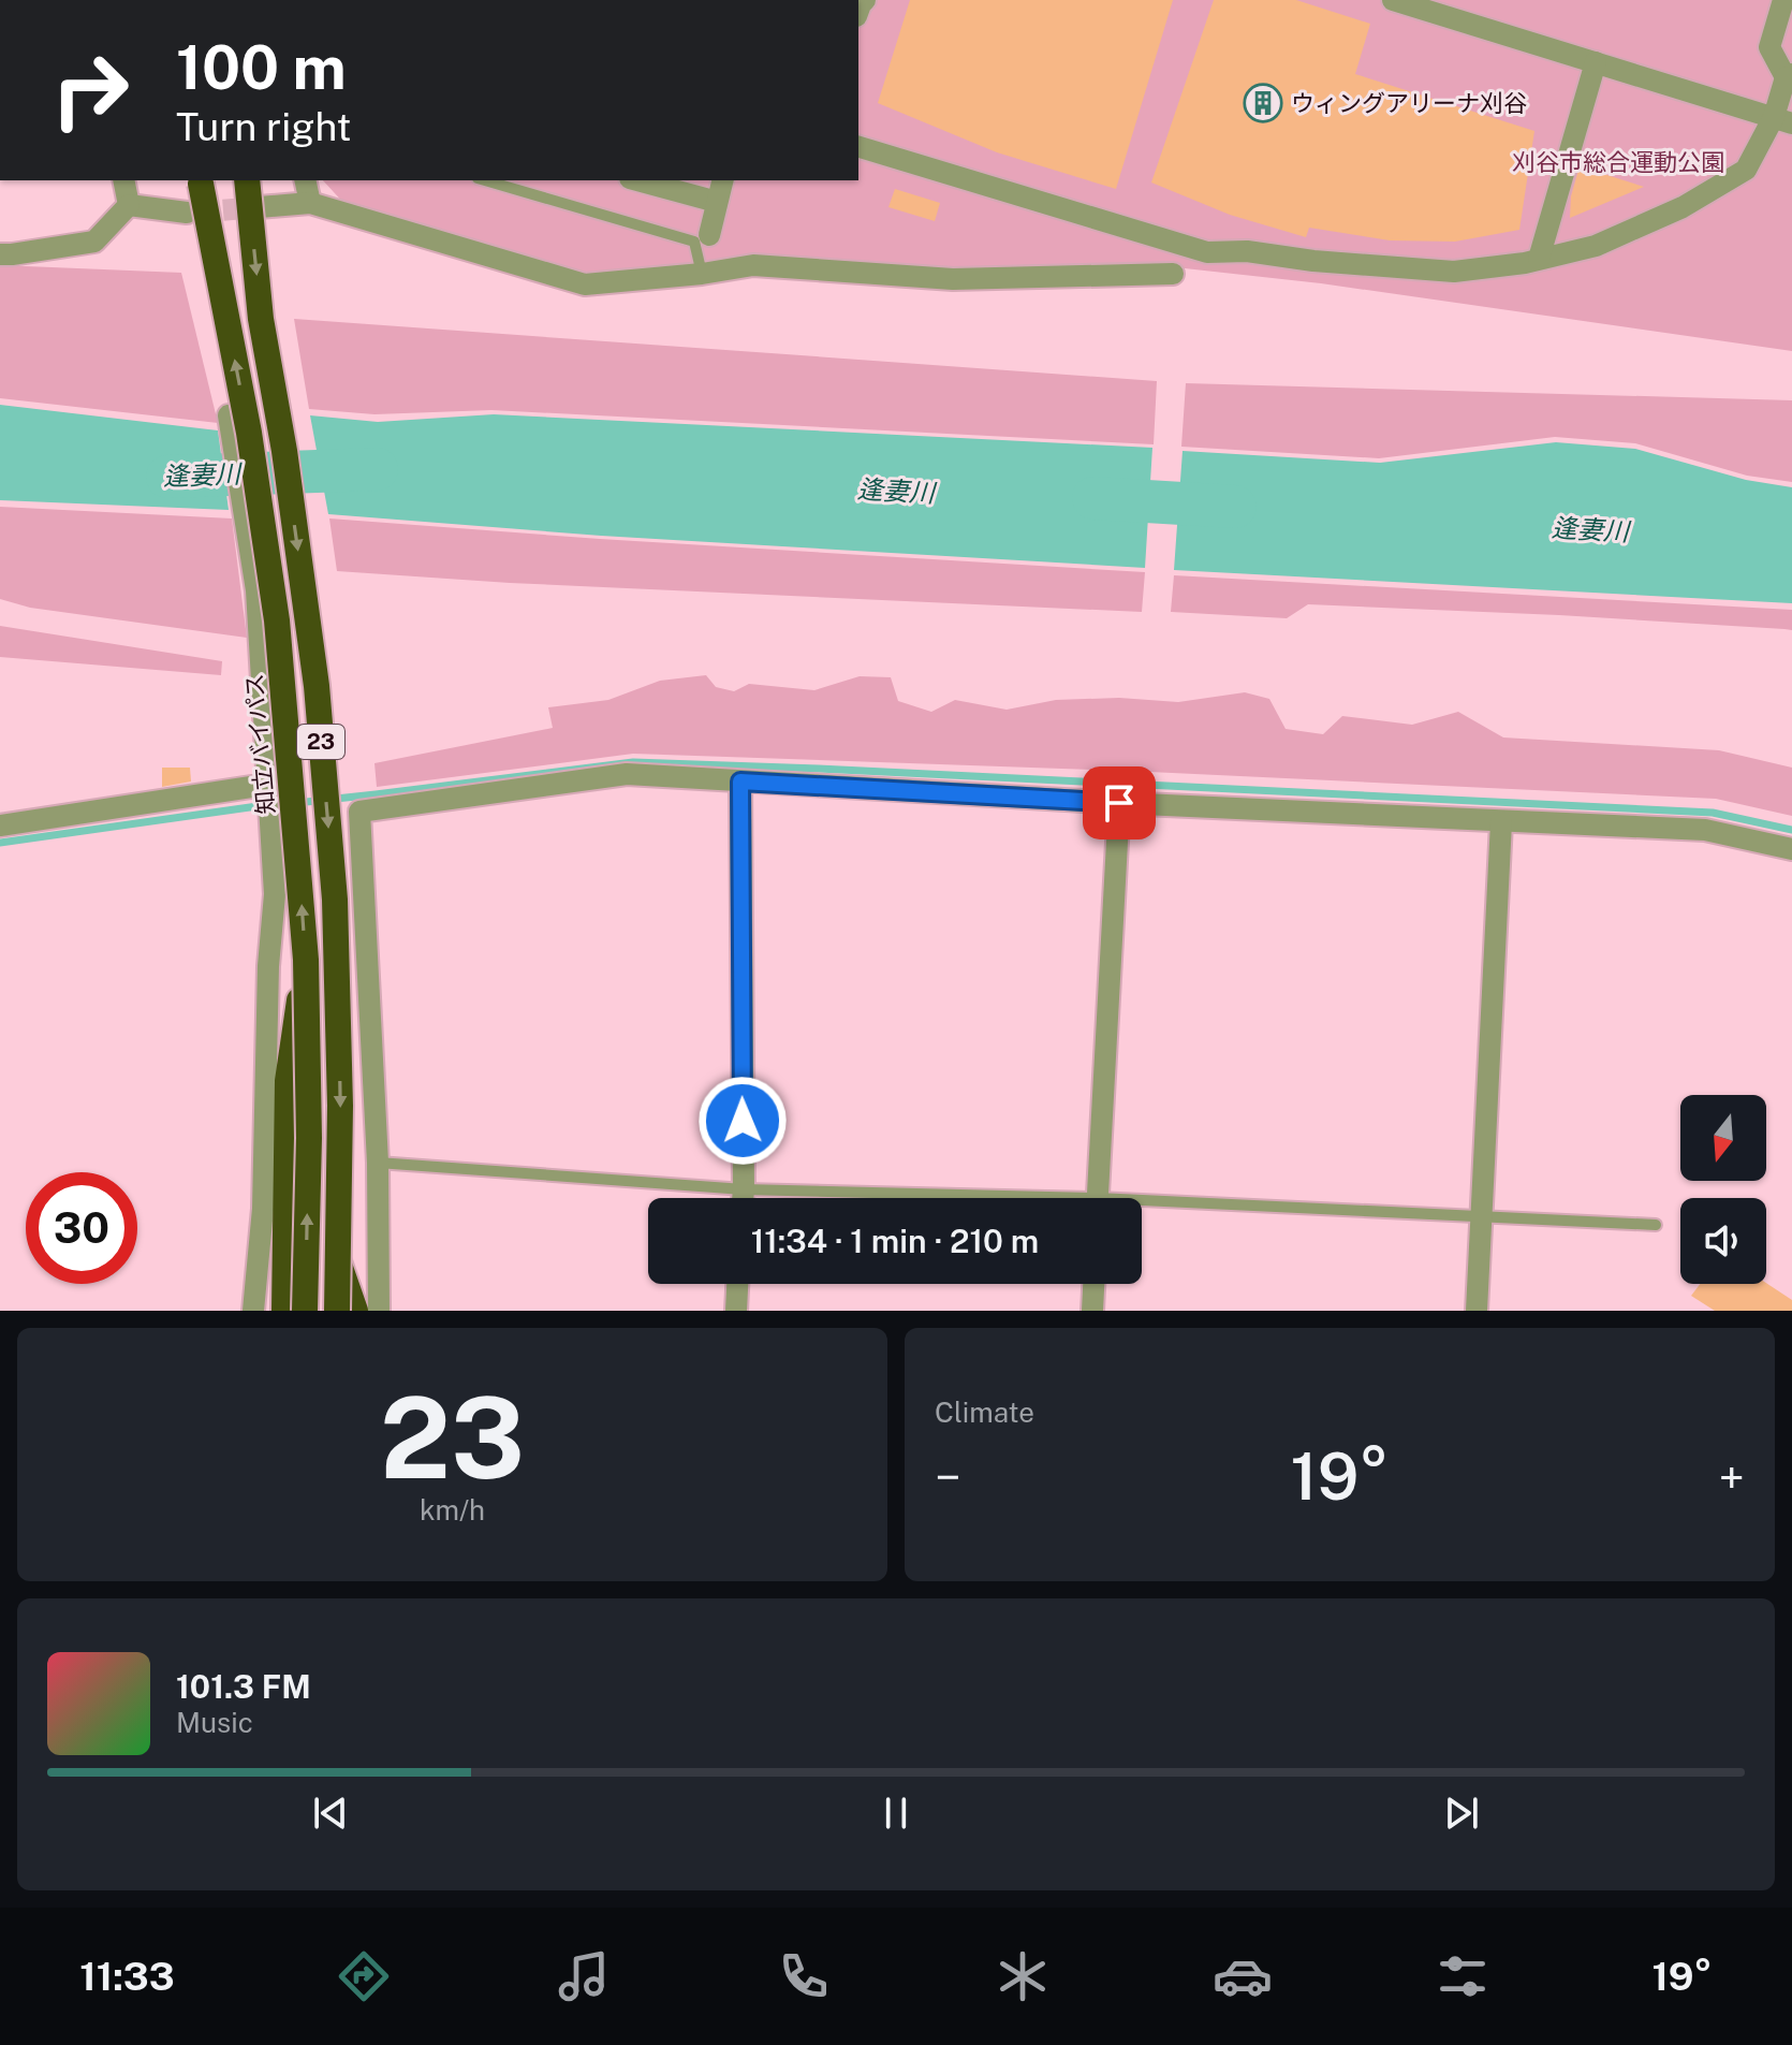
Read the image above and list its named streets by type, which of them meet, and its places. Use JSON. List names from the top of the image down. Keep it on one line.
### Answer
{"streets":{"highway":["23","知立バイパス"]},"water":["逢妻川"],"parks":["刈谷市総合運動公園"],"places":{"building":["ウィングアリーナ刈谷"]},"north":"bottom","page":{"turn":["100 m","Turn right"],"limit":"30","trip":"11:34 · 1 min · 210 m","tile":[["23","km/h"],"Climate"],"heat":["−","19°","+"],"song":["101.3 FM","Music"],"tabs":["11:33","19°"]}}
